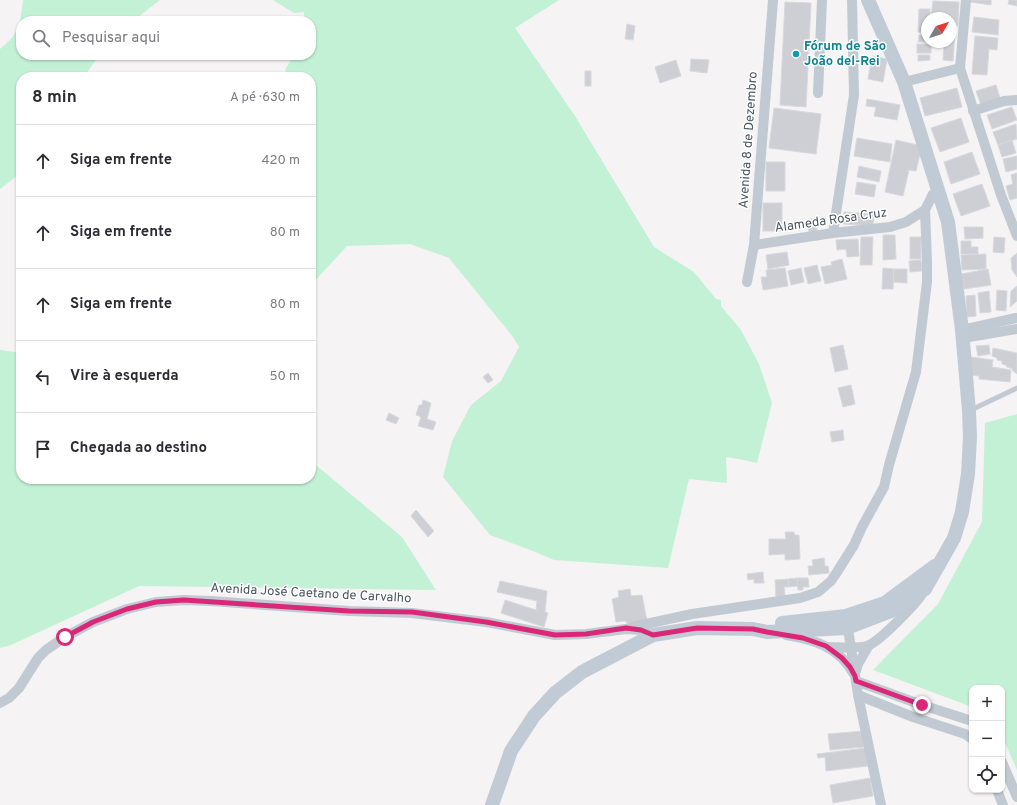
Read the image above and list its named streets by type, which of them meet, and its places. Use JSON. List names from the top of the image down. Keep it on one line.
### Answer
{"streets":{"street":["Avenida 8 de Dezembro","Alameda Rosa Cruz","Avenida José Caetano de Carvalho"]},"crossings":[["Avenida 8 de Dezembro","Alameda Rosa Cruz"]],"places":["Fórum de São João del-Rei"],"north":"top right","page":{"search":"Pesquisar aqui","heading":["8 min","A pé · 630 m"],"list":[["Siga em frente","420 m"],["Siga em frente","80 m"],["Siga em frente","80 m"],["Vire à esquerda","50 m"],"Chegada ao destino"],"map_buttons":["+","−"]}}
